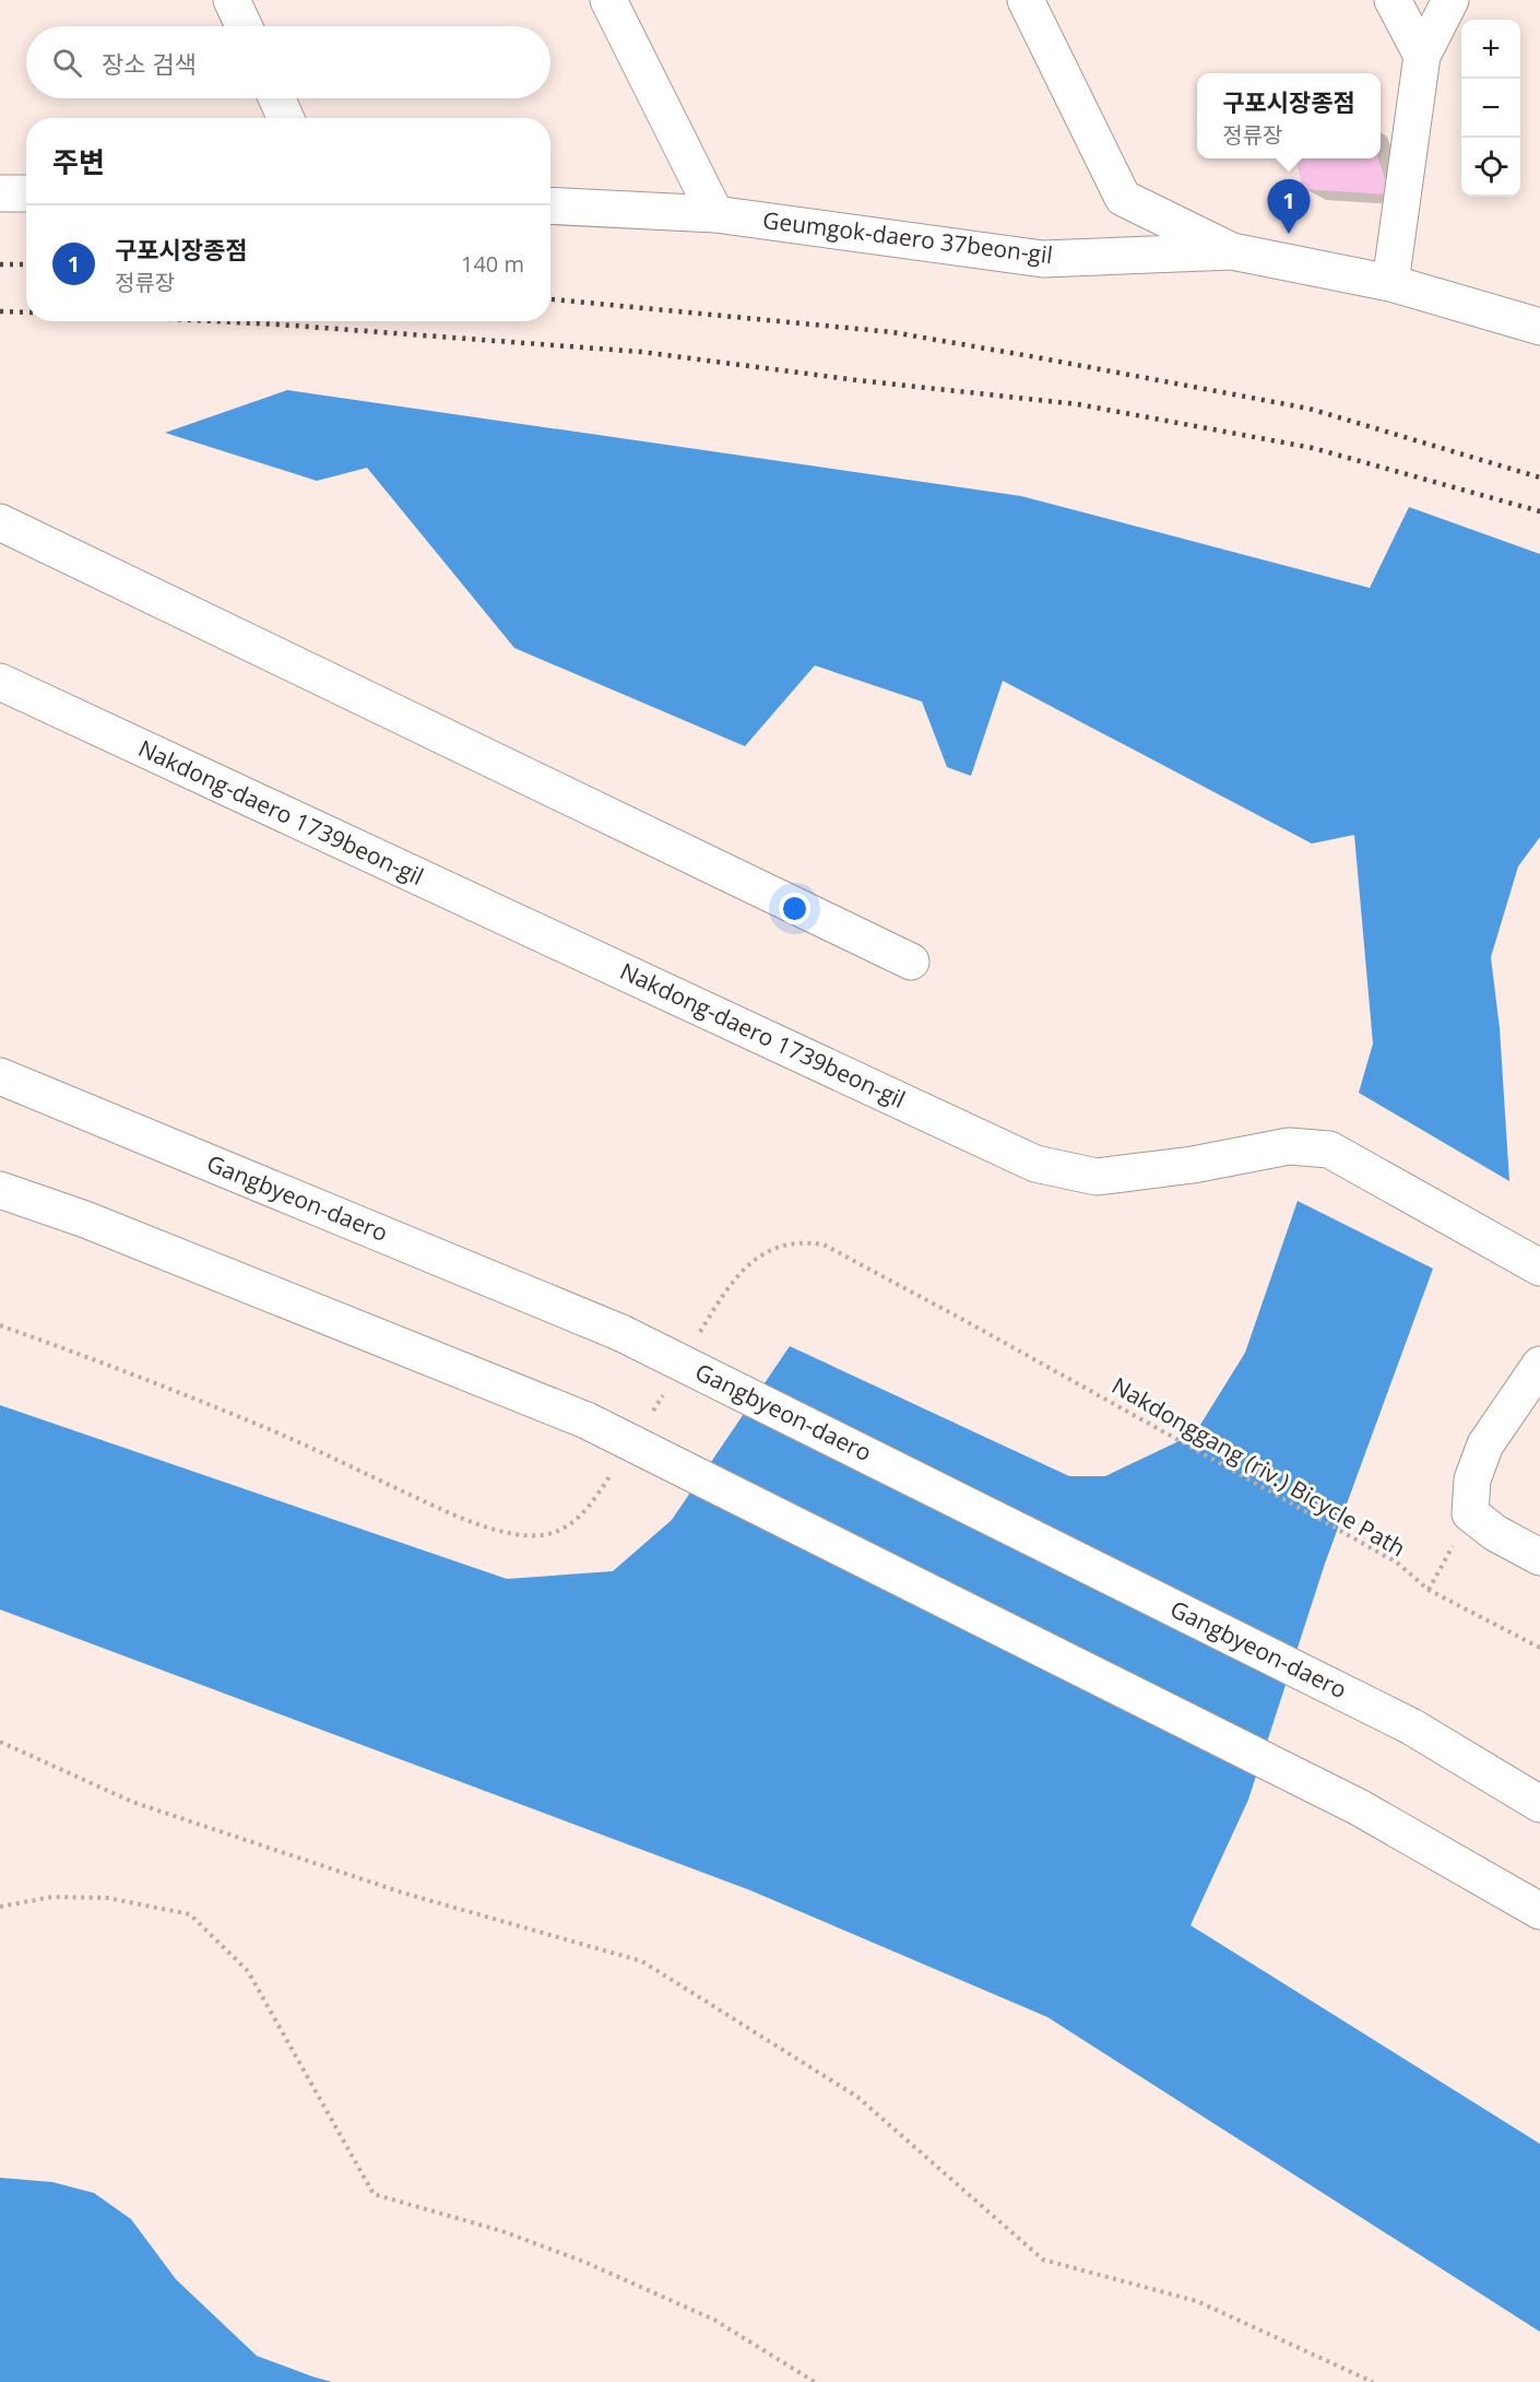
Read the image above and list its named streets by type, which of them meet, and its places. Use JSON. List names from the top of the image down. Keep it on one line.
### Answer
{"streets":{"main road":["Geumgok-daero 37beon-gil","Nakdong-daero 1739beon-gil","Gangbyeon-daero"],"path":["Nakdonggang (riv.) Bicycle Path"]},"page":{"map_buttons":["+","−"],"search":"장소 검색","popup":["구포시장종점","정류장"],"heading":"주변","pins":"1","list":[{"mark":"1","name":"구포시장종점","note":"정류장","value":"140 m"}]}}
